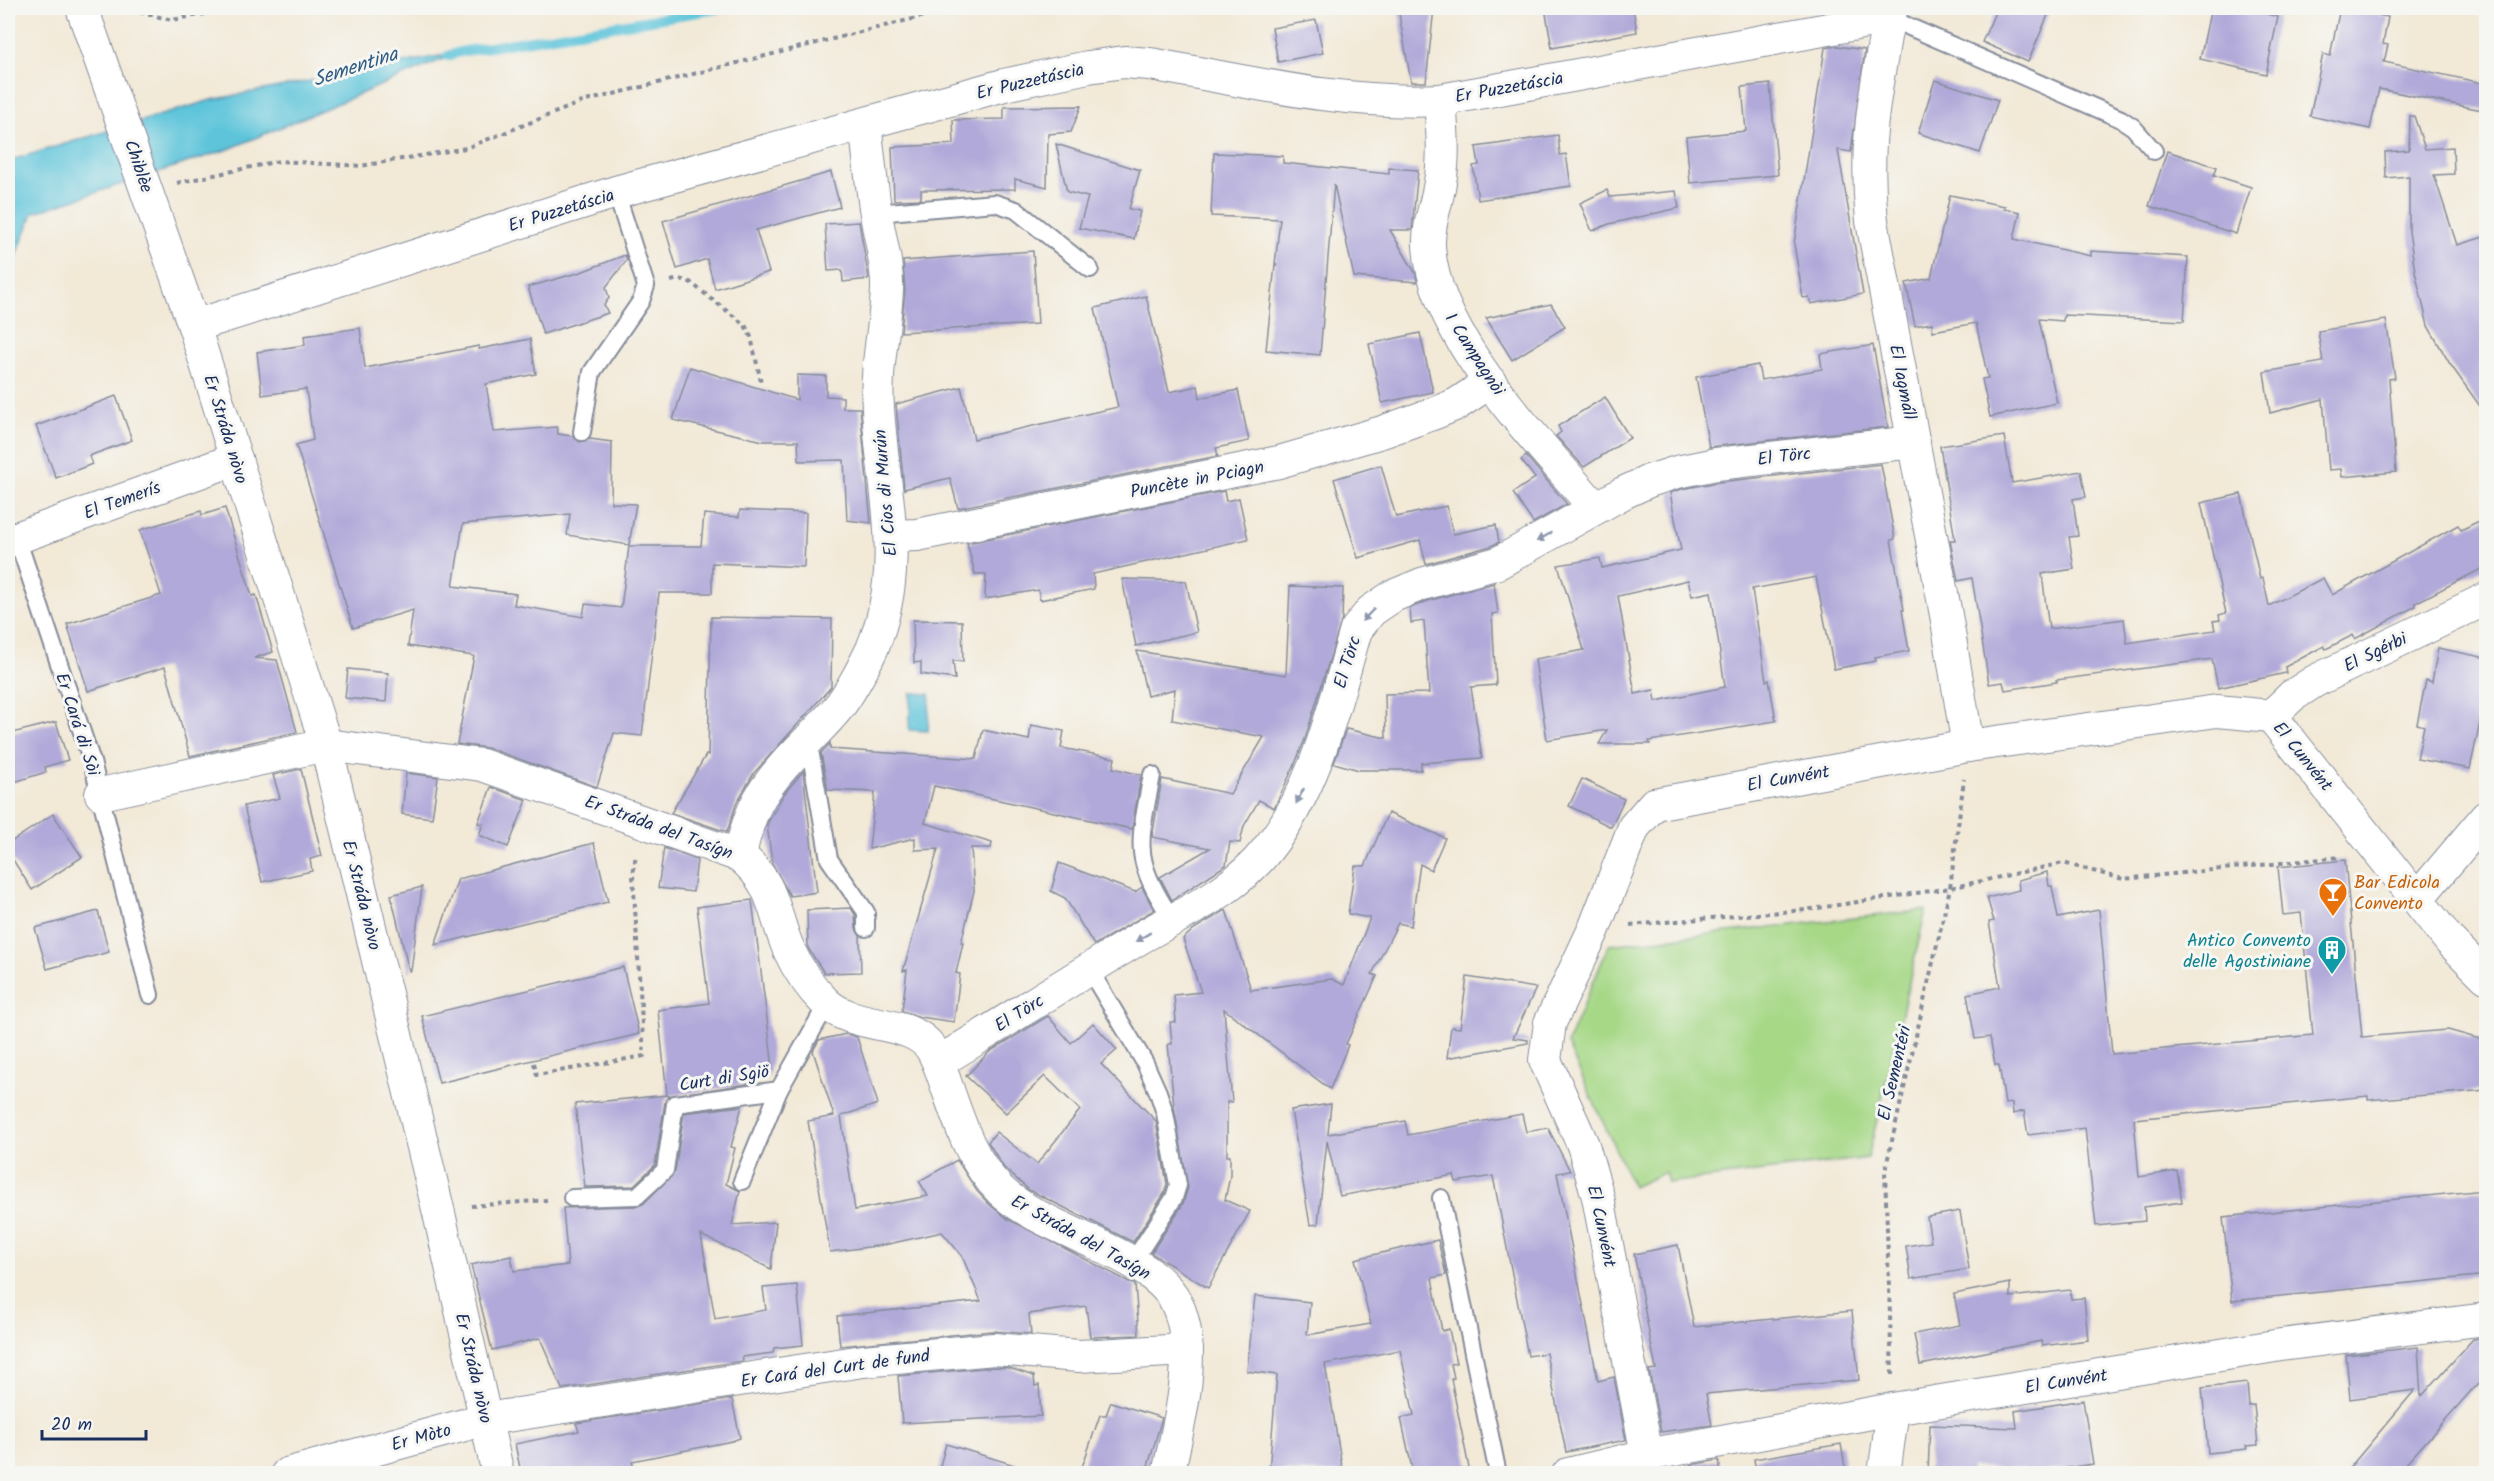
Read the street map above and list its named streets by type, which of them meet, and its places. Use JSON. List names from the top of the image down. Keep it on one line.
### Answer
{"streets":{"street":["Er Puzzetáscia","Chiblèe","I Campagnòi","El Iagmáll","Er Stráda nòvo","El Törc","Puncète in Pciagn","El Cios di Murún","El Temerís","El Sgérbi","Er Cará di Sòi","El Cunvént","Er Stráda del Tasígn","Er Cará del Curt de fund","Er Mòto"],"lane":["Curt di Sgiö"],"path":["El Sementéri"]},"crossings":[["Er Puzzetáscia","Chiblèe"],["Er Puzzetáscia","I Campagnòi"],["Er Puzzetáscia","El Iagmáll"],["Er Puzzetáscia","Er Stráda nòvo"],["Er Puzzetáscia","El Cios di Murún"],["Chiblèe","Er Stráda nòvo"],["I Campagnòi","El Törc"],["I Campagnòi","Puncète in Pciagn"],["El Iagmáll","El Törc"],["El Iagmáll","El Cunvént"],["El Iagmáll","El Sementéri"],["Er Stráda nòvo","El Temerís"],["Er Stráda nòvo","Er Cará di Sòi"],["Er Stráda nòvo","Er Stráda del Tasígn"],["Er Stráda nòvo","Er Cará del Curt de fund"],["Er Stráda nòvo","Er Mòto"],["El Törc","Er Stráda del Tasígn"],["Puncète in Pciagn","El Cios di Murún"],["El Cios di Murún","Er Stráda del Tasígn"],["El Temerís","Er Cará di Sòi"],["El Sgérbi","El Cunvént"],["Er Cará di Sòi","Er Stráda del Tasígn"],["El Cunvént","El Sementéri"],["Er Stráda del Tasígn","Curt di Sgiö"],["Er Stráda del Tasígn","Er Cará del Curt de fund"],["Er Cará del Curt de fund","Er Mòto"]],"one_way":["El Törc"],"water":["Sementina"],"places":{"bar":["Bar Edicola Convento"],"building":["Antico Convento delle Agostiniane"]},"scale_bar":"20 m"}
